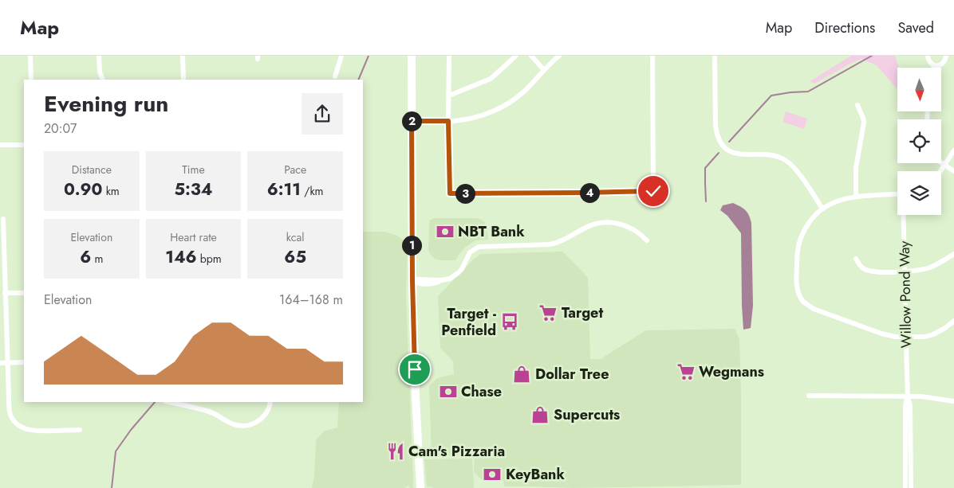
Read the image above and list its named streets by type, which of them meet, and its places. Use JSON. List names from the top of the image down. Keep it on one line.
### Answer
{"streets":{"street":["Willow Pond Way"]},"places":{"bank":["NBT Bank","Chase","KeyBank"],"supermarket":["Target","Wegmans"],"bus stop":["Target - Penfield"],"shop":["Dollar Tree","Supercuts"],"restaurant":["Cam's Pizzaria"]},"north":"bottom","page":{"header":"Map","nav":["Map","Directions","Saved"],"heading":["Evening run","20:07"],"pins":["2","4","3","1"],"stats":[["Distance","0.90 km"],["Time","5:34"],["Pace","6:11 /km"],["Elevation","6 m"],["Heart rate","146 bpm"],["kcal","65"]],"chart":["Elevation","164–168 m"]}}
